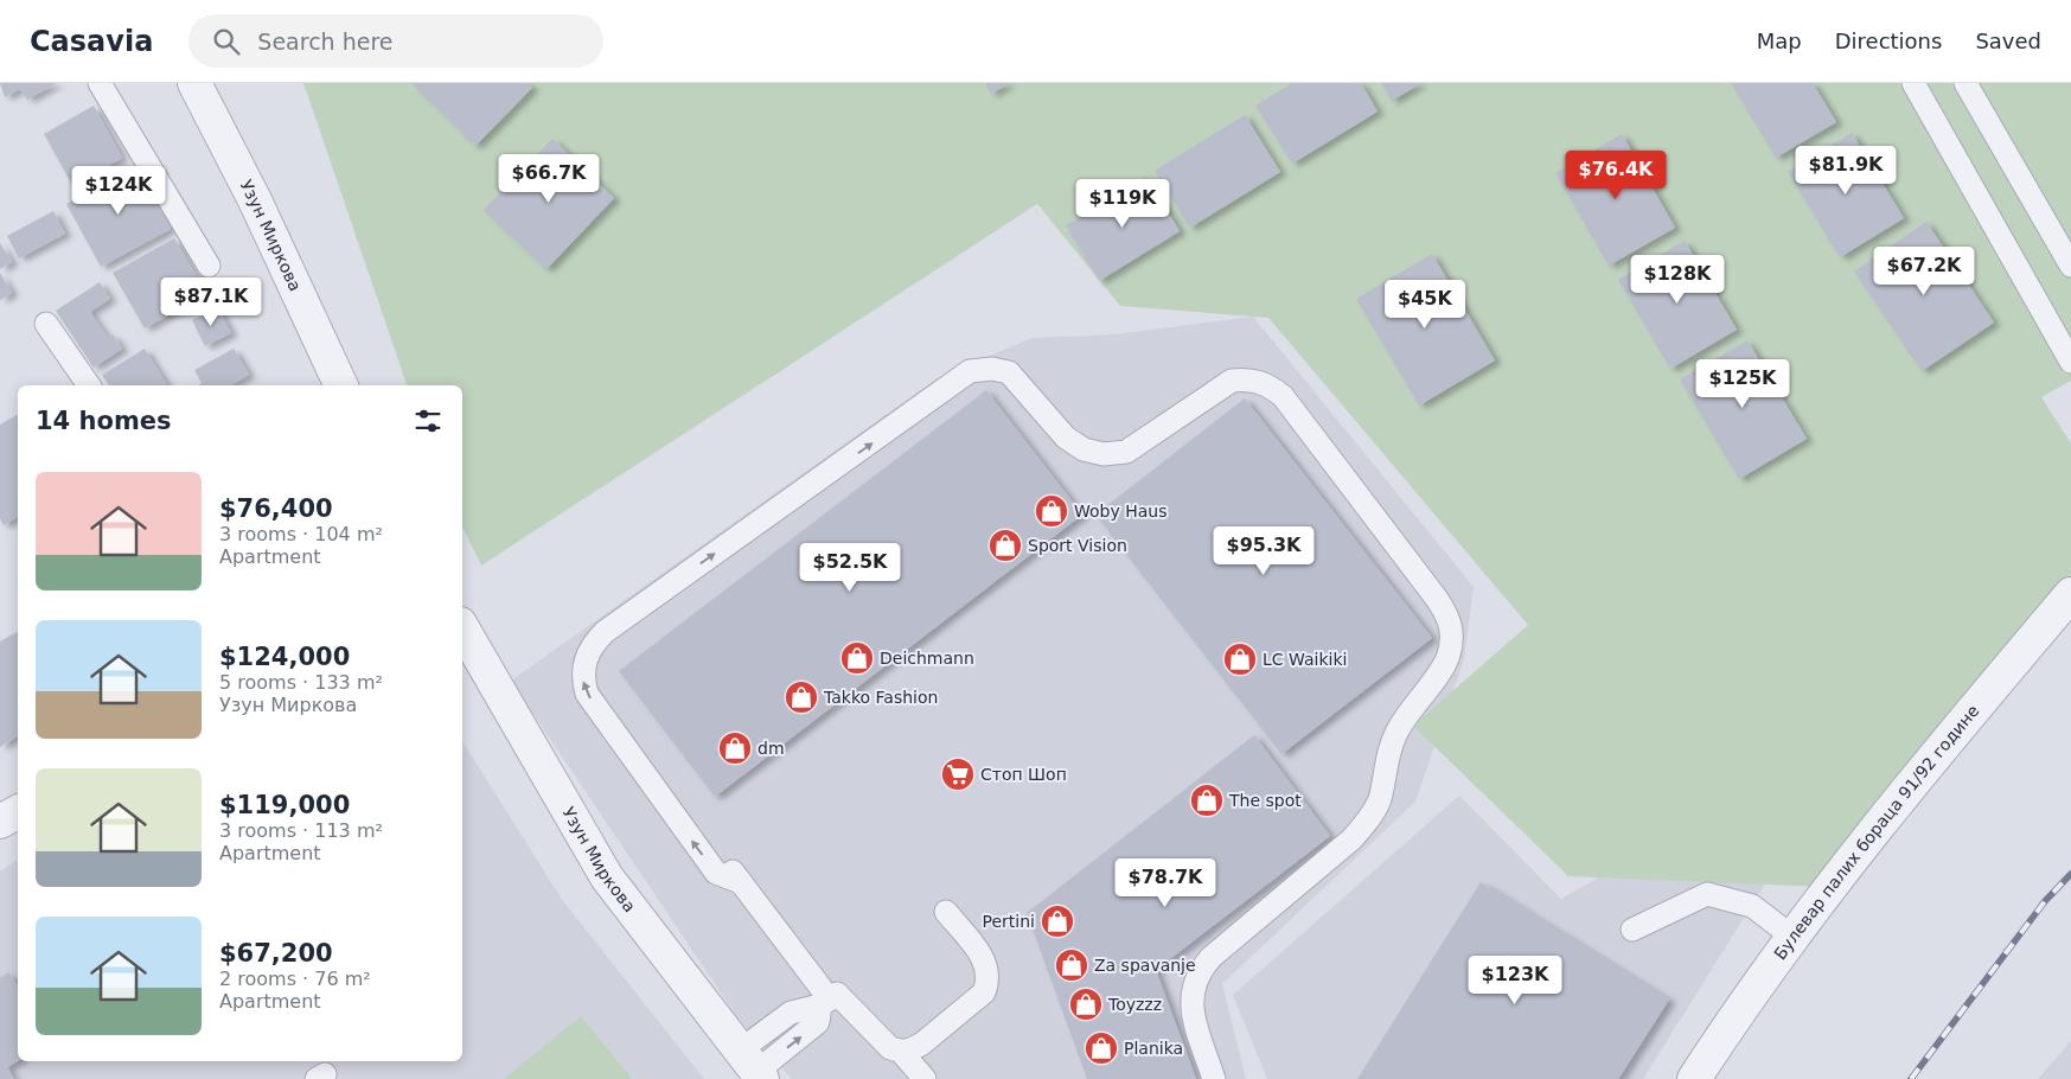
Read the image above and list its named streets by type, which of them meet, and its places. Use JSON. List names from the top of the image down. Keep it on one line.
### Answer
{"streets":{"street":["Узун Миркова","Булевар палих бораца 91/92 године"]},"places":{"shop":["Woby Haus","Sport Vision","Deichmann","LC Waikiki","Takko Fashion","dm","The spot","Pertini","Za spavanje","Toyzzz","Planika"],"supermarket":["Стоп Шоп"]},"page":{"header":"Casavia","search":"Search here","nav":["Map","Directions","Saved"],"price":["$81.9K","$76.4K","$66.7K","$124K","$119K","$67.2K","$128K","$87.1K","$45K","$125K","$95.3K","$52.5K","$78.7K","$123K"],"heading":"14 homes","list":[{"name":"$76,400","note":"3 rooms · 104 m² · Apartment"},{"name":"$124,000","note":"5 rooms · 133 m² · Узун Миркова"},{"name":"$119,000","note":"3 rooms · 113 m² · Apartment"},{"name":"$67,200","note":"2 rooms · 76 m² · Apartment"}]}}
